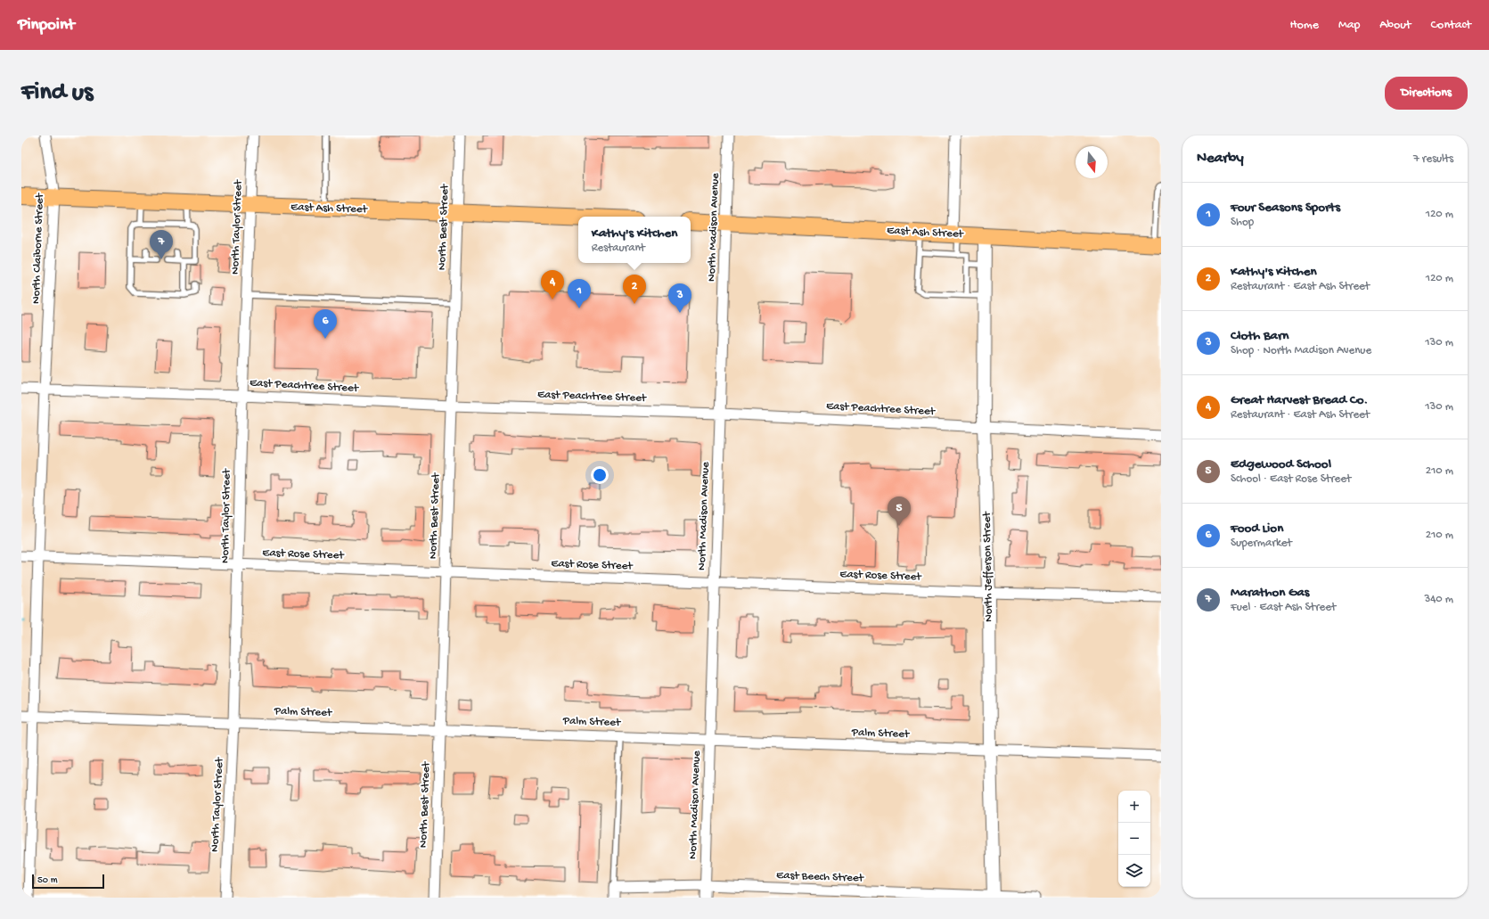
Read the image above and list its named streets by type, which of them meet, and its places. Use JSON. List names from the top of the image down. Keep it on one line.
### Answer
{"streets":{"main road":["East Ash Street"],"street":["North Taylor Street","North Best Street","North Madison Avenue","North Claiborne Street","East Peachtree Street","East Rose Street","North Jefferson Street","Palm Street","East Beech Street"]},"crossings":[["East Ash Street","North Taylor Street"],["East Ash Street","North Best Street"],["East Ash Street","North Madison Avenue"],["East Ash Street","North Claiborne Street"],["East Ash Street","North Jefferson Street"],["North Taylor Street","East Peachtree Street"],["North Taylor Street","East Rose Street"],["North Taylor Street","Palm Street"],["North Best Street","East Peachtree Street"],["North Best Street","East Rose Street"],["North Best Street","Palm Street"],["North Madison Avenue","East Peachtree Street"],["North Madison Avenue","East Rose Street"],["North Madison Avenue","Palm Street"],["North Madison Avenue","East Beech Street"],["North Claiborne Street","East Peachtree Street"],["North Claiborne Street","East Rose Street"],["North Claiborne Street","Palm Street"],["East Peachtree Street","North Jefferson Street"],["East Rose Street","North Jefferson Street"],["North Jefferson Street","Palm Street"],["North Jefferson Street","East Beech Street"]],"scale_bar":"50 m","north":"bottom","page":{"header":"Pinpoint","nav":["Home","Map","About","Contact"],"buttons":"Directions","title":"Find us","heading":["Nearby","7 results"],"list":[{"mark":"1","name":"Four Seasons Sports","note":"Shop","value":"120 m"},{"mark":"2","name":"Kathy's Kitchen","note":"Restaurant · East Ash Street","value":"120 m"},{"mark":"3","name":"Cloth Barn","note":"Shop · North Madison Avenue","value":"130 m"},{"mark":"4","name":"Great Harvest Bread Co.","note":"Restaurant · East Ash Street","value":"130 m"},{"mark":"5","name":"Edgewood School","note":"School · East Rose Street","value":"210 m"},{"mark":"6","name":"Food Lion","note":"Supermarket","value":"210 m"},{"mark":"7","name":"Marathon Gas","note":"Fuel · East Ash Street","value":"340 m"}],"popup":["Kathy's Kitchen","Restaurant"],"pins":["7","4","2","1","3","6","5"],"map_buttons":["+","−"],"scale":"50 m"}}
